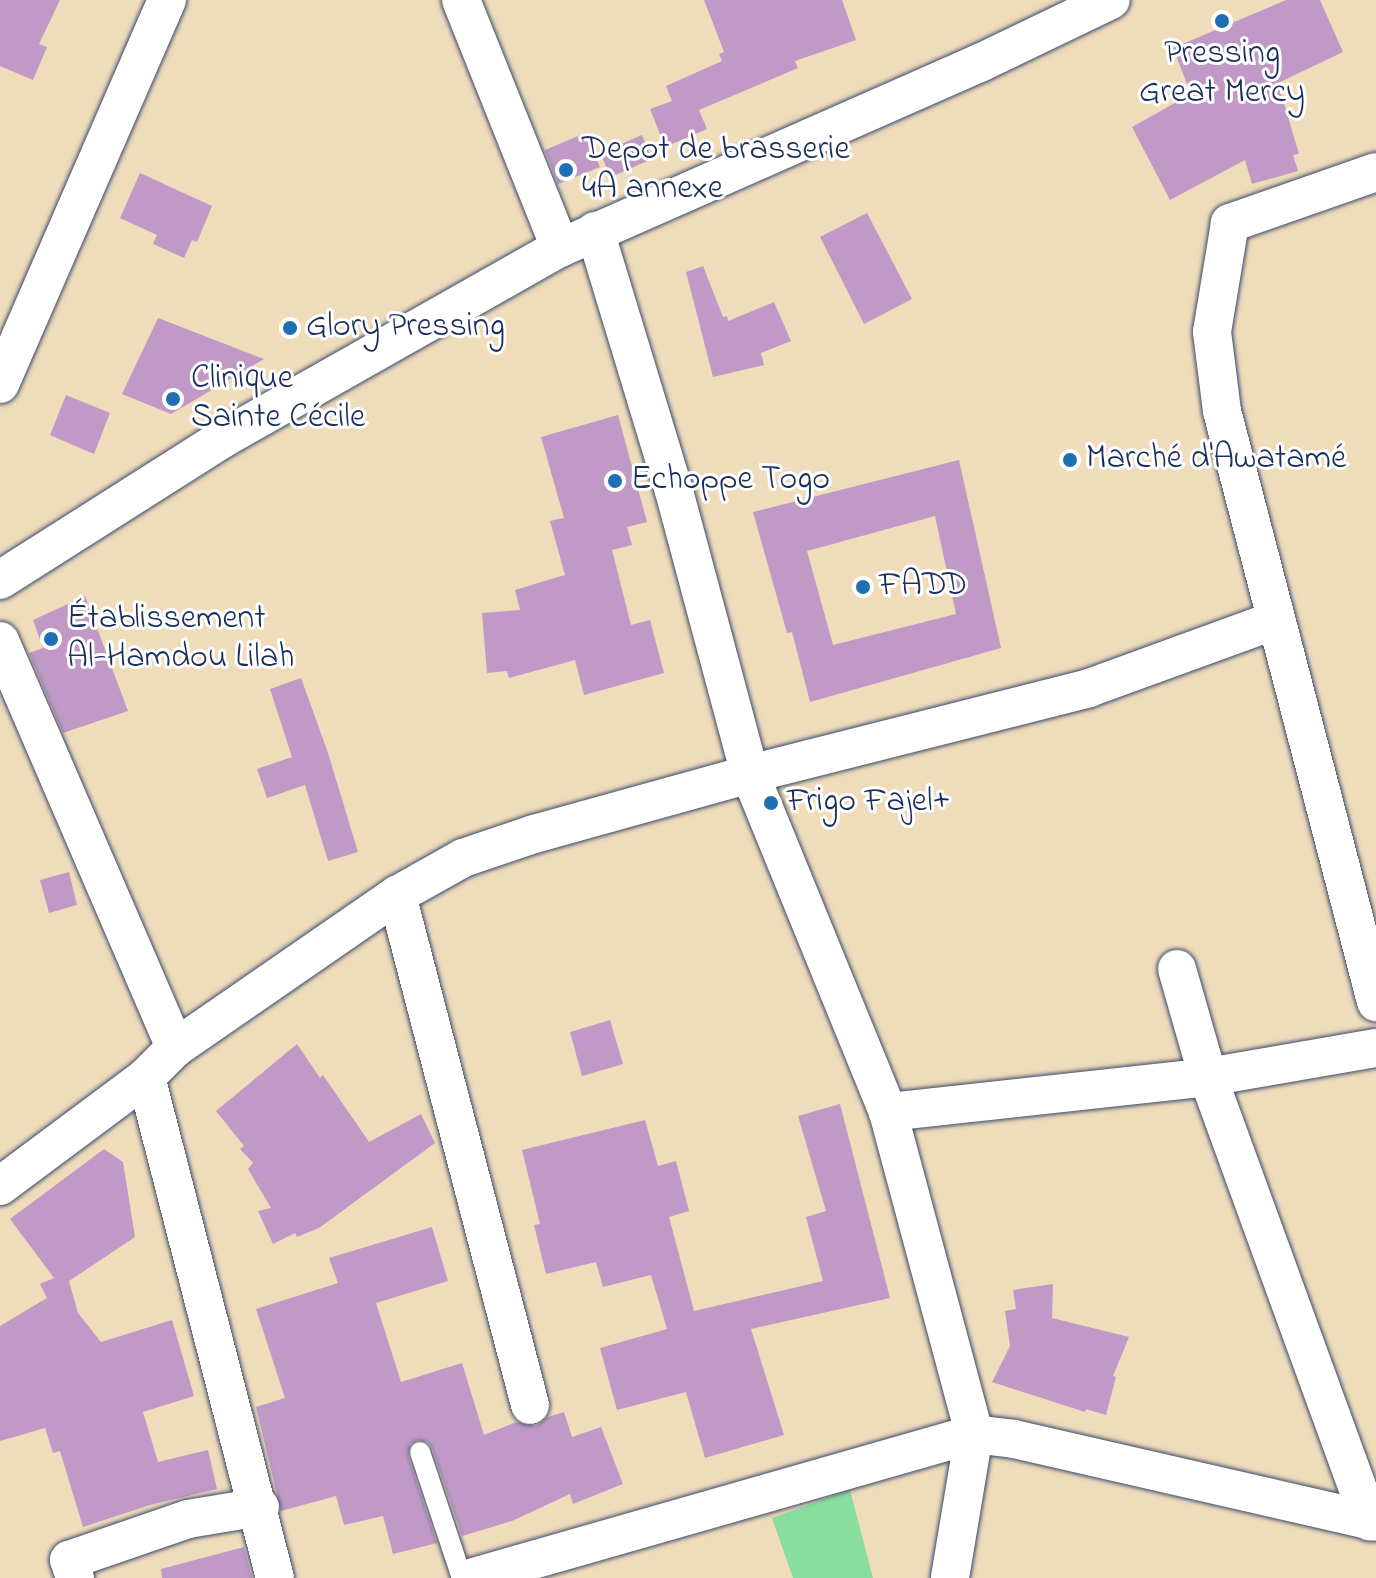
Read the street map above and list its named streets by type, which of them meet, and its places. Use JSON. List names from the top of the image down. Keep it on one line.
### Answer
{"places":["Pressing Great Mercy","Depot de brasserie 4A annexe","Glory Pressing","Clinique Sainte Cécile","Marché d'Awatamé","Echoppe Togo","FADD","Établissement Al-Hamdou Lilah","Frigo Fajel+"]}
